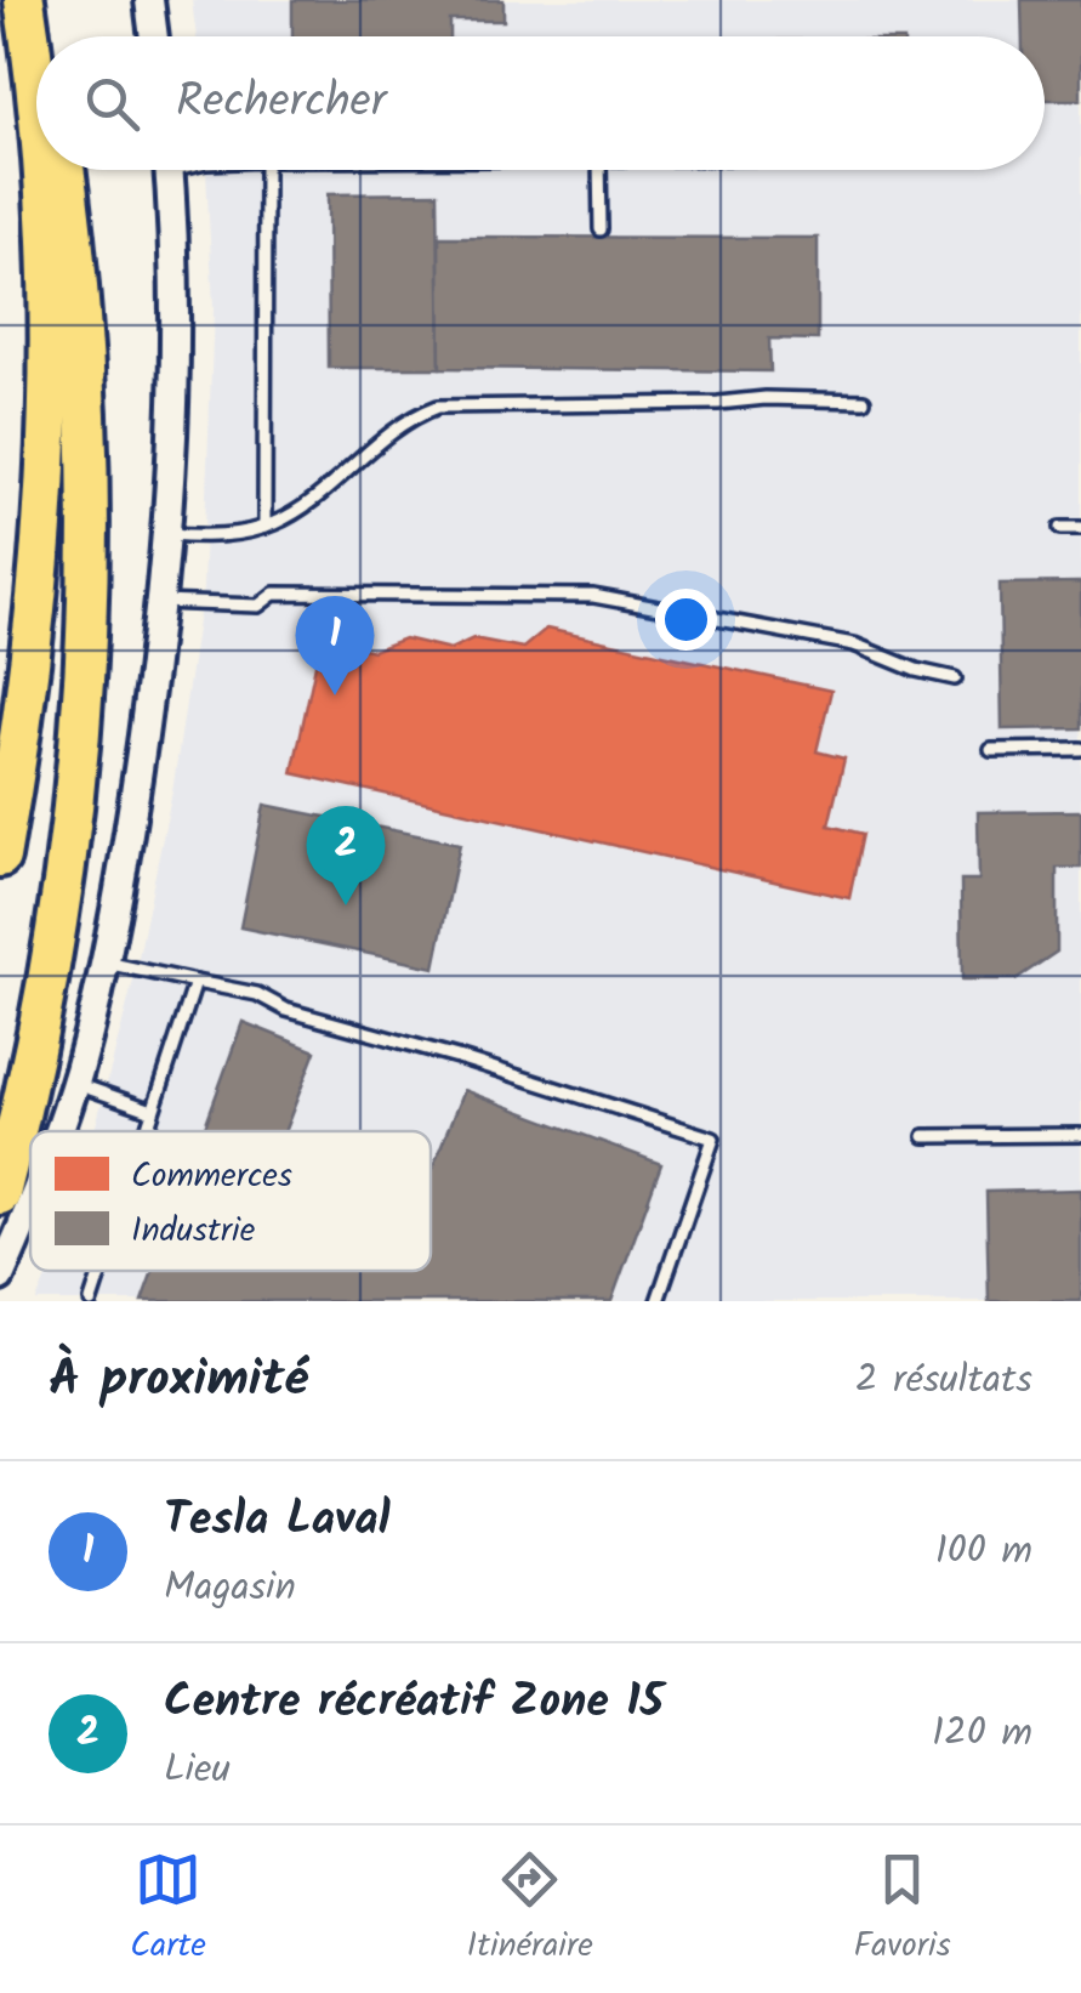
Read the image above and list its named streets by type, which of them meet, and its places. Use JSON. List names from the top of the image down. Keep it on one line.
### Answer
{"legend":["Commerces","Industrie"],"page":{"search":"Rechercher","pins":["1","2"],"heading":["À proximité","2 résultats"],"list":[{"mark":"1","name":"Tesla Laval","note":"Magasin","value":"100 m"},{"mark":"2","name":"Centre récréatif Zone 15","note":"Lieu","value":"120 m"}],"nav":["Carte","Itinéraire","Favoris"]}}
